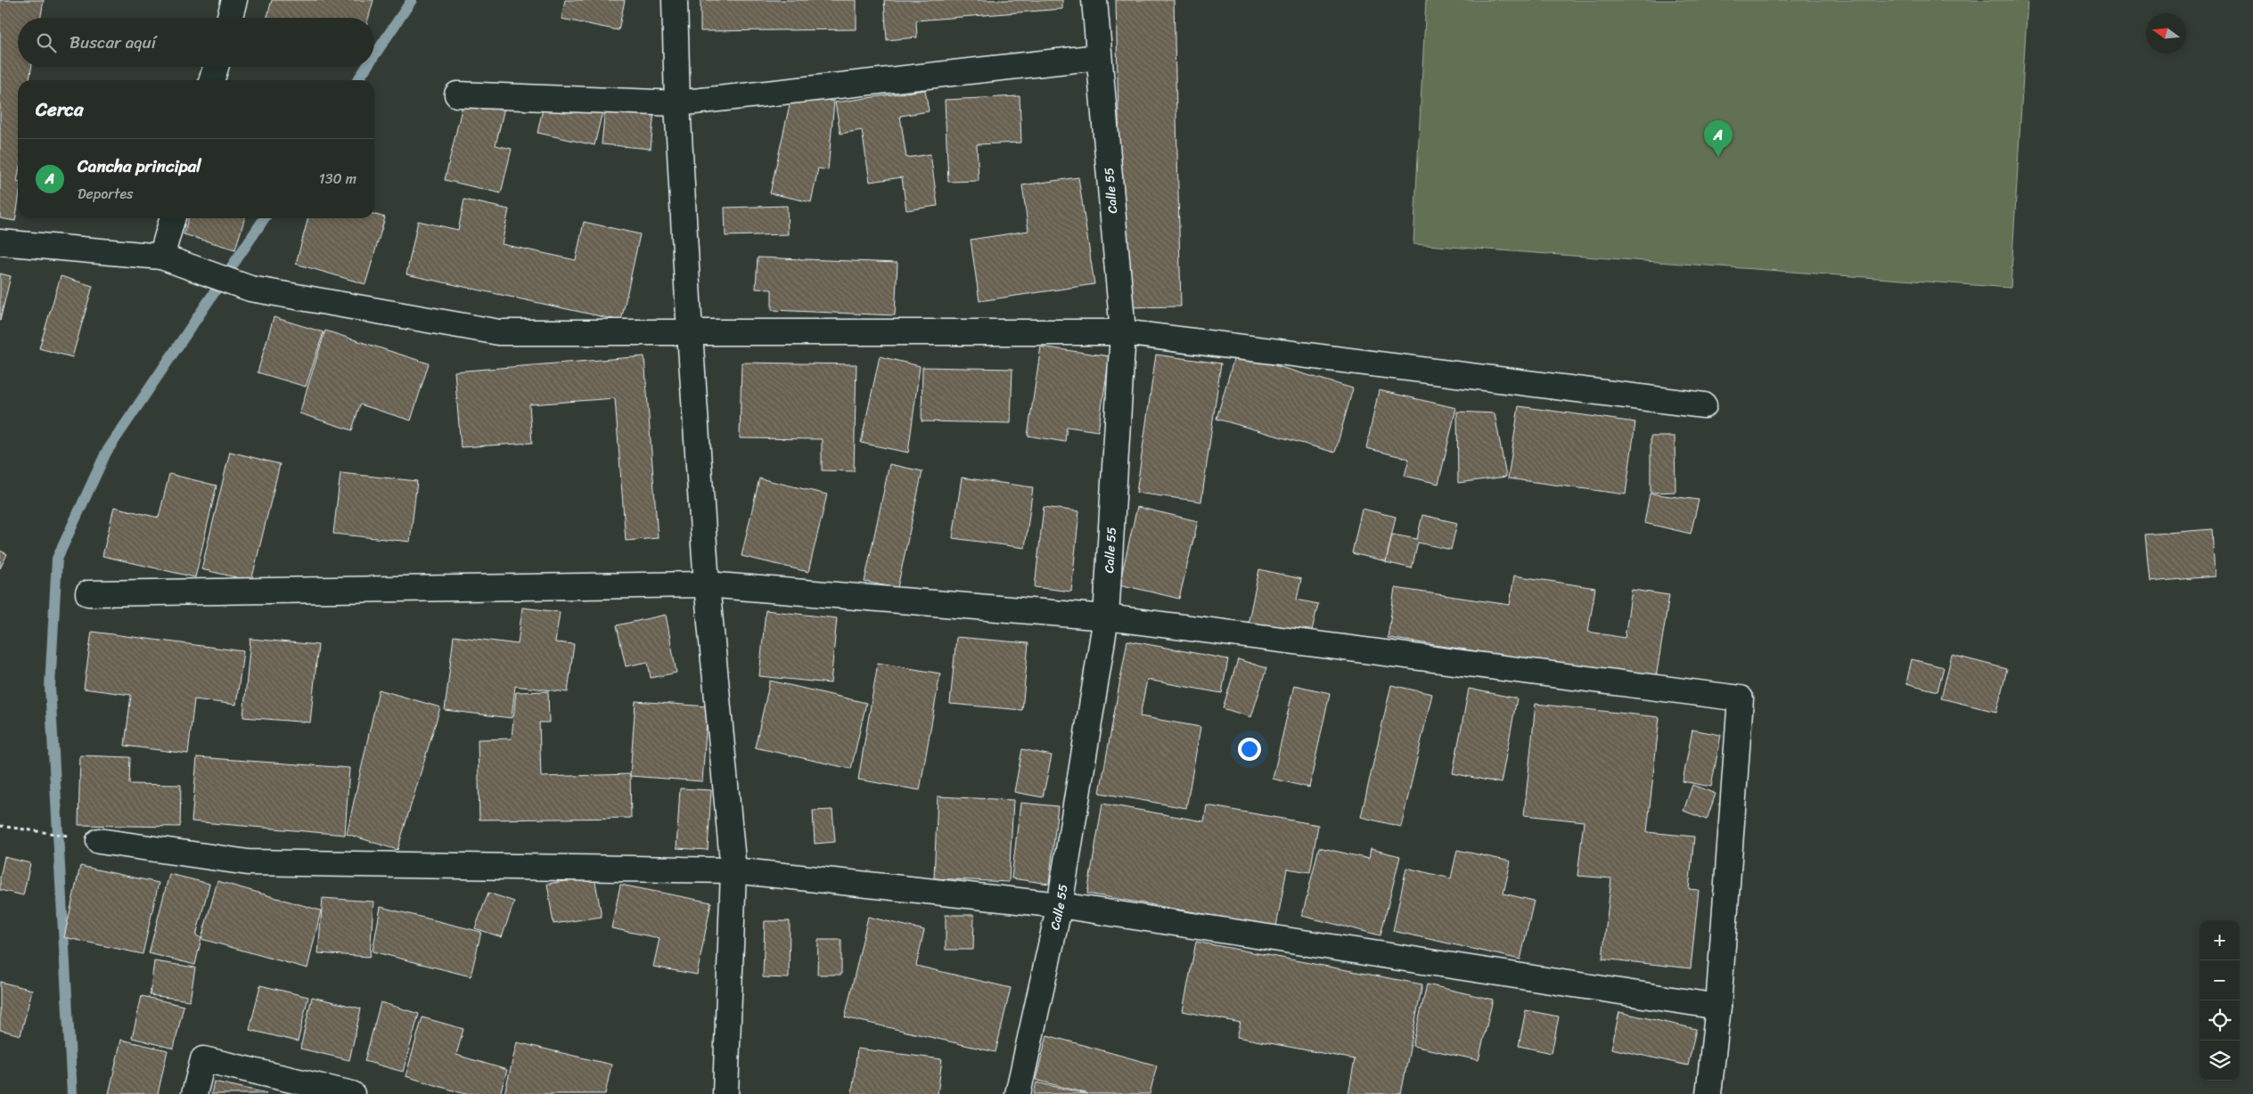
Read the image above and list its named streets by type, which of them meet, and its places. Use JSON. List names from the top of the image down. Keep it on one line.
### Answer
{"streets":{"street":["Calle 55"]},"north":"left","page":{"search":"Buscar aquí","heading":"Cerca","pins":"A","list":[{"mark":"A","name":"Cancha principal","note":"Deportes","value":"130 m"}],"map_buttons":["+","−"]}}
